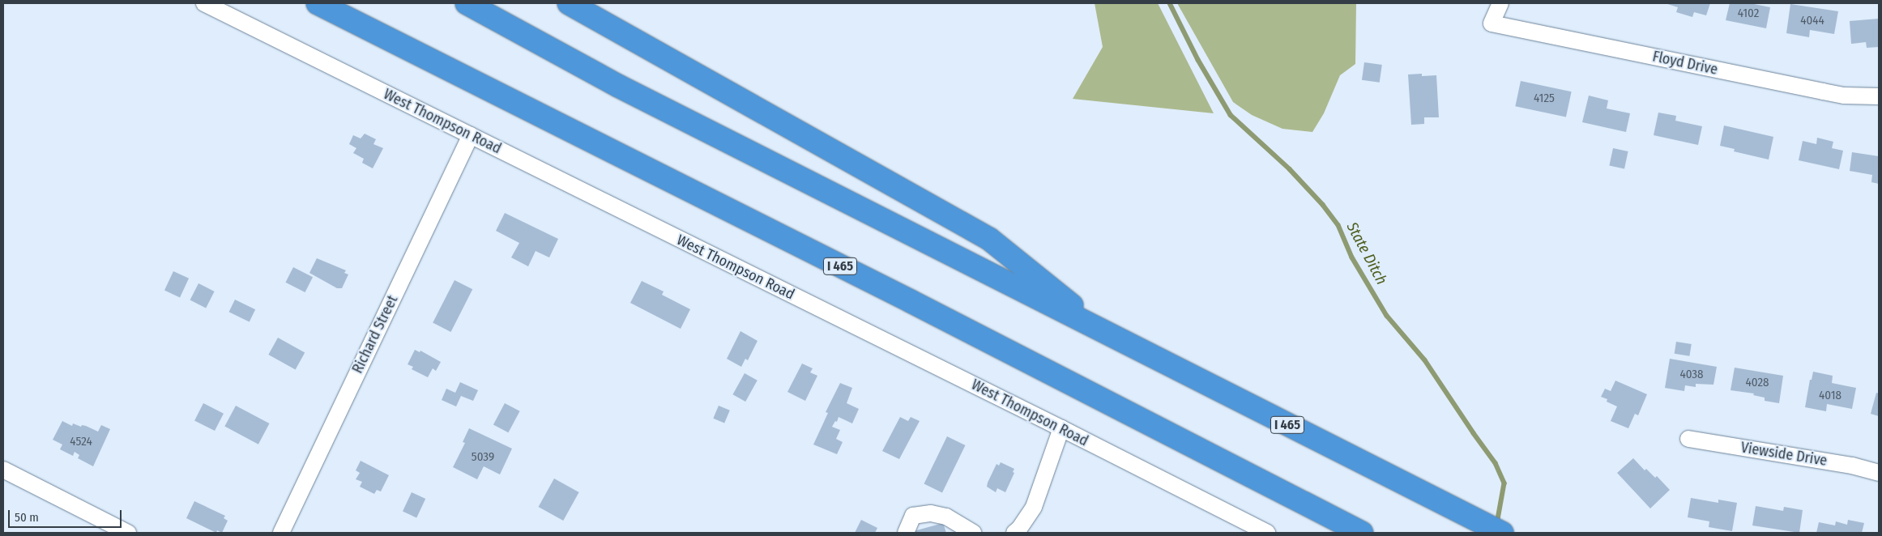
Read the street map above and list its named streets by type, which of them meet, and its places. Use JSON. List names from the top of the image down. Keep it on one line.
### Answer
{"streets":{"highway":["I 465"],"street":["Floyd Drive","West Thompson Road","Richard Street","Viewside Drive"]},"crossings":[["West Thompson Road","Richard Street"]],"water":["State Ditch"],"house_numbers":["4102","4044","4125","4038","4028","4018","4524","5039"],"scale_bar":"50 m"}
